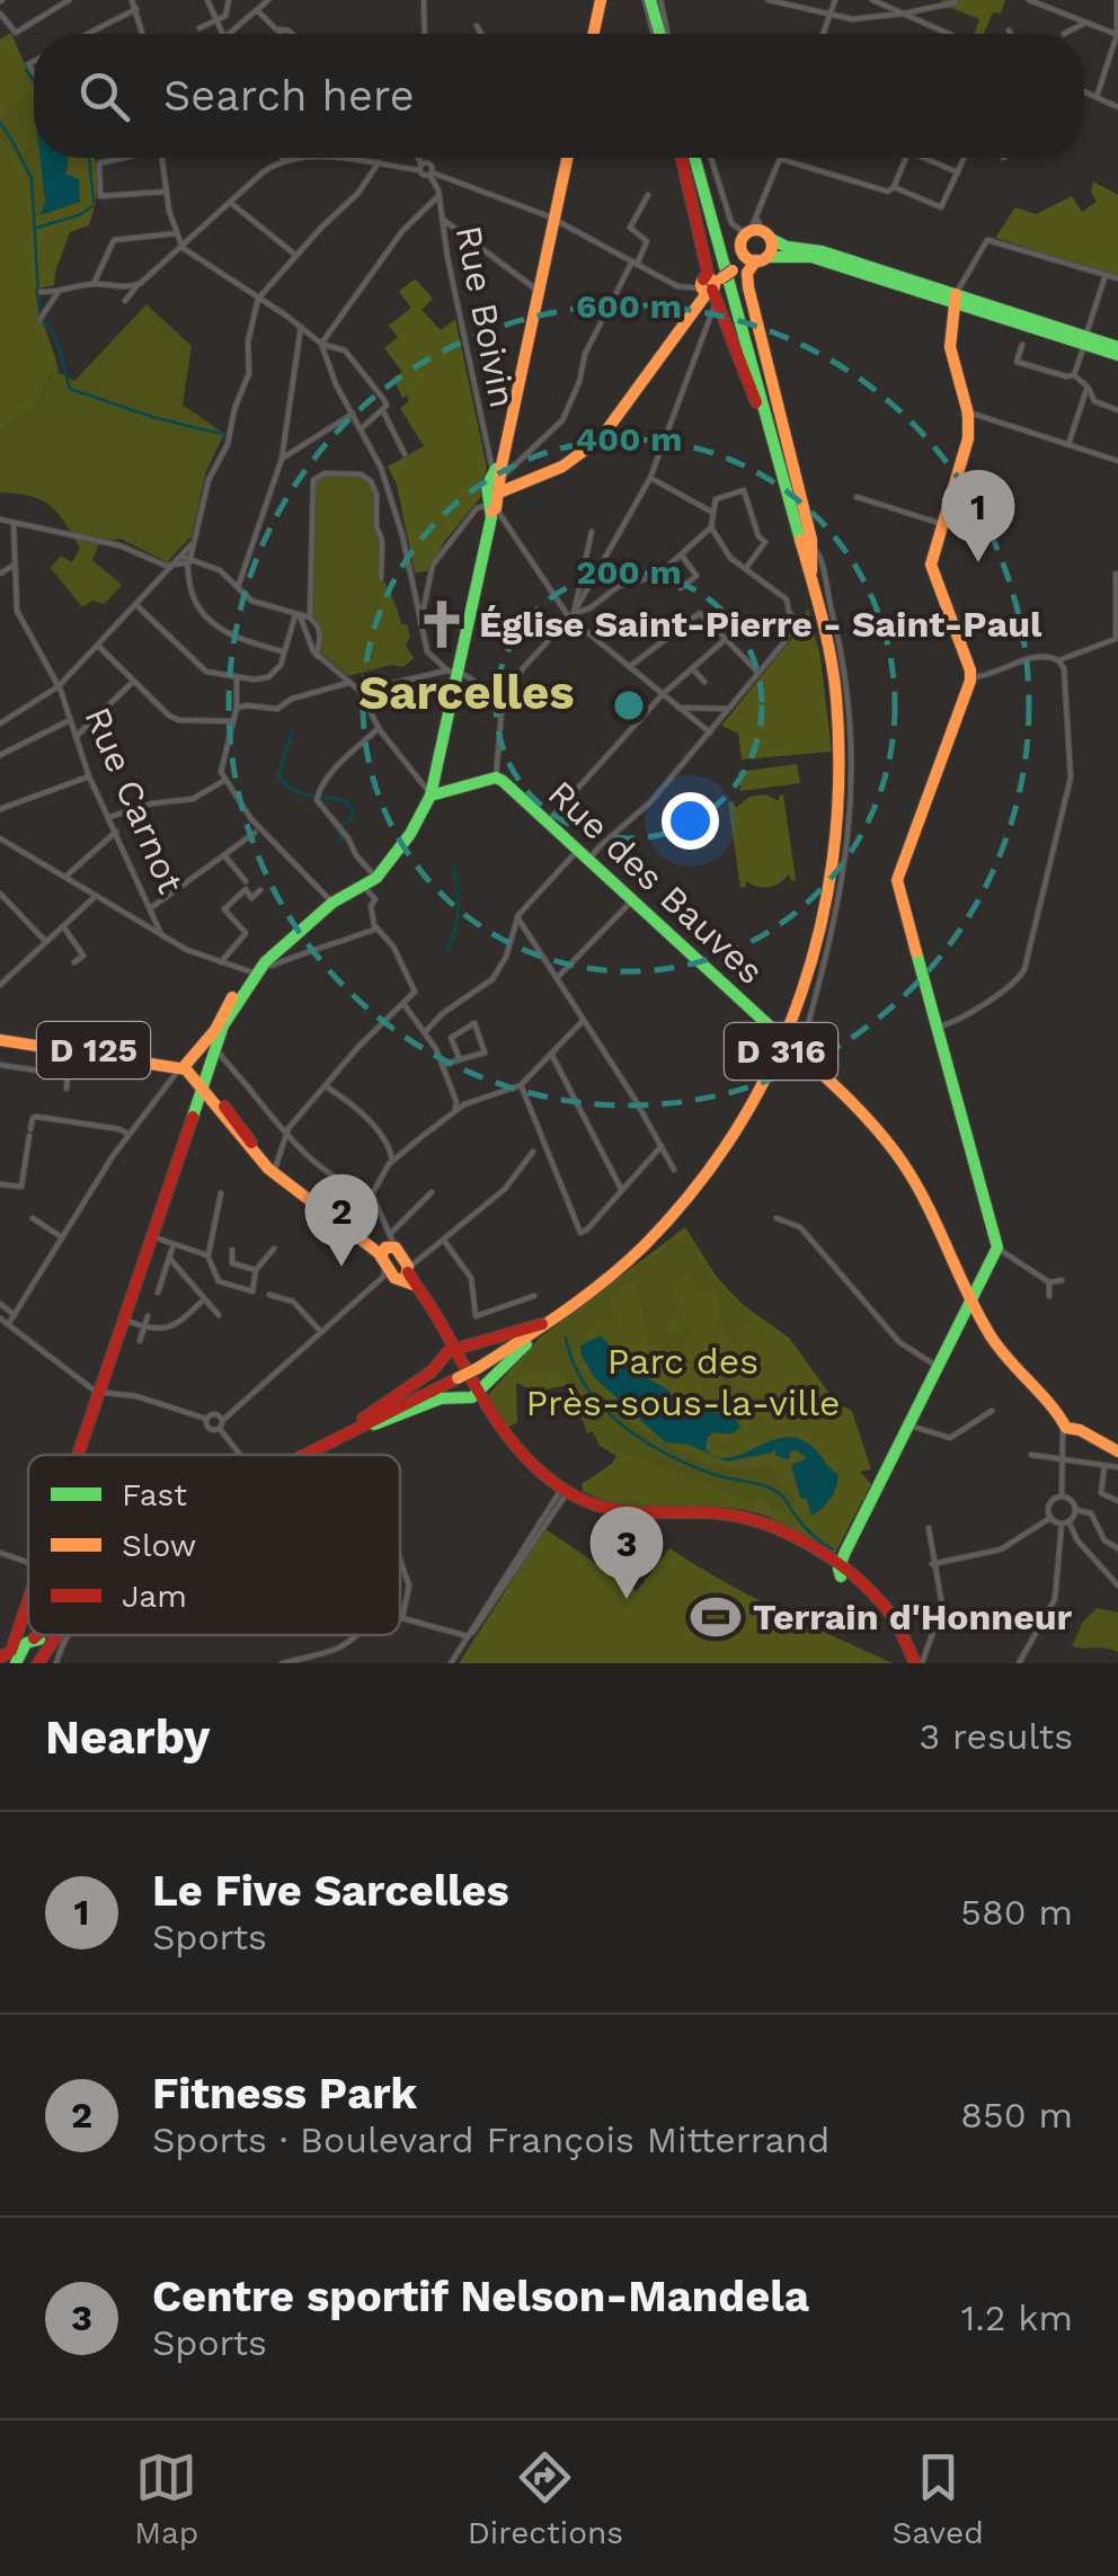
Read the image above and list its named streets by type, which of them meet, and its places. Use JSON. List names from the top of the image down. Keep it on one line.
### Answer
{"streets":{"main road":["Rue des Bauves","D 125","D 316"],"street":["Rue Boivin","Rue Carnot"]},"districts":["Sarcelles"],"parks":["Parc des Près-sous-la-ville"],"places":{"church":["Église Saint-Pierre - Saint-Paul"],"sports":["Terrain d'Honneur"]},"legend":["Fast","Slow","Jam"],"page":{"search":"Search here","pins":["1","2","3"],"heading":["Nearby","3 results"],"list":[{"mark":"1","name":"Le Five Sarcelles","note":"Sports","value":"580 m"},{"mark":"2","name":"Fitness Park","note":"Sports · Boulevard François Mitterrand","value":"850 m"},{"mark":"3","name":"Centre sportif Nelson-Mandela","note":"Sports","value":"1.2 km"}],"nav":["Map","Directions","Saved"]},"rings":["600 m","400 m","200 m"]}
